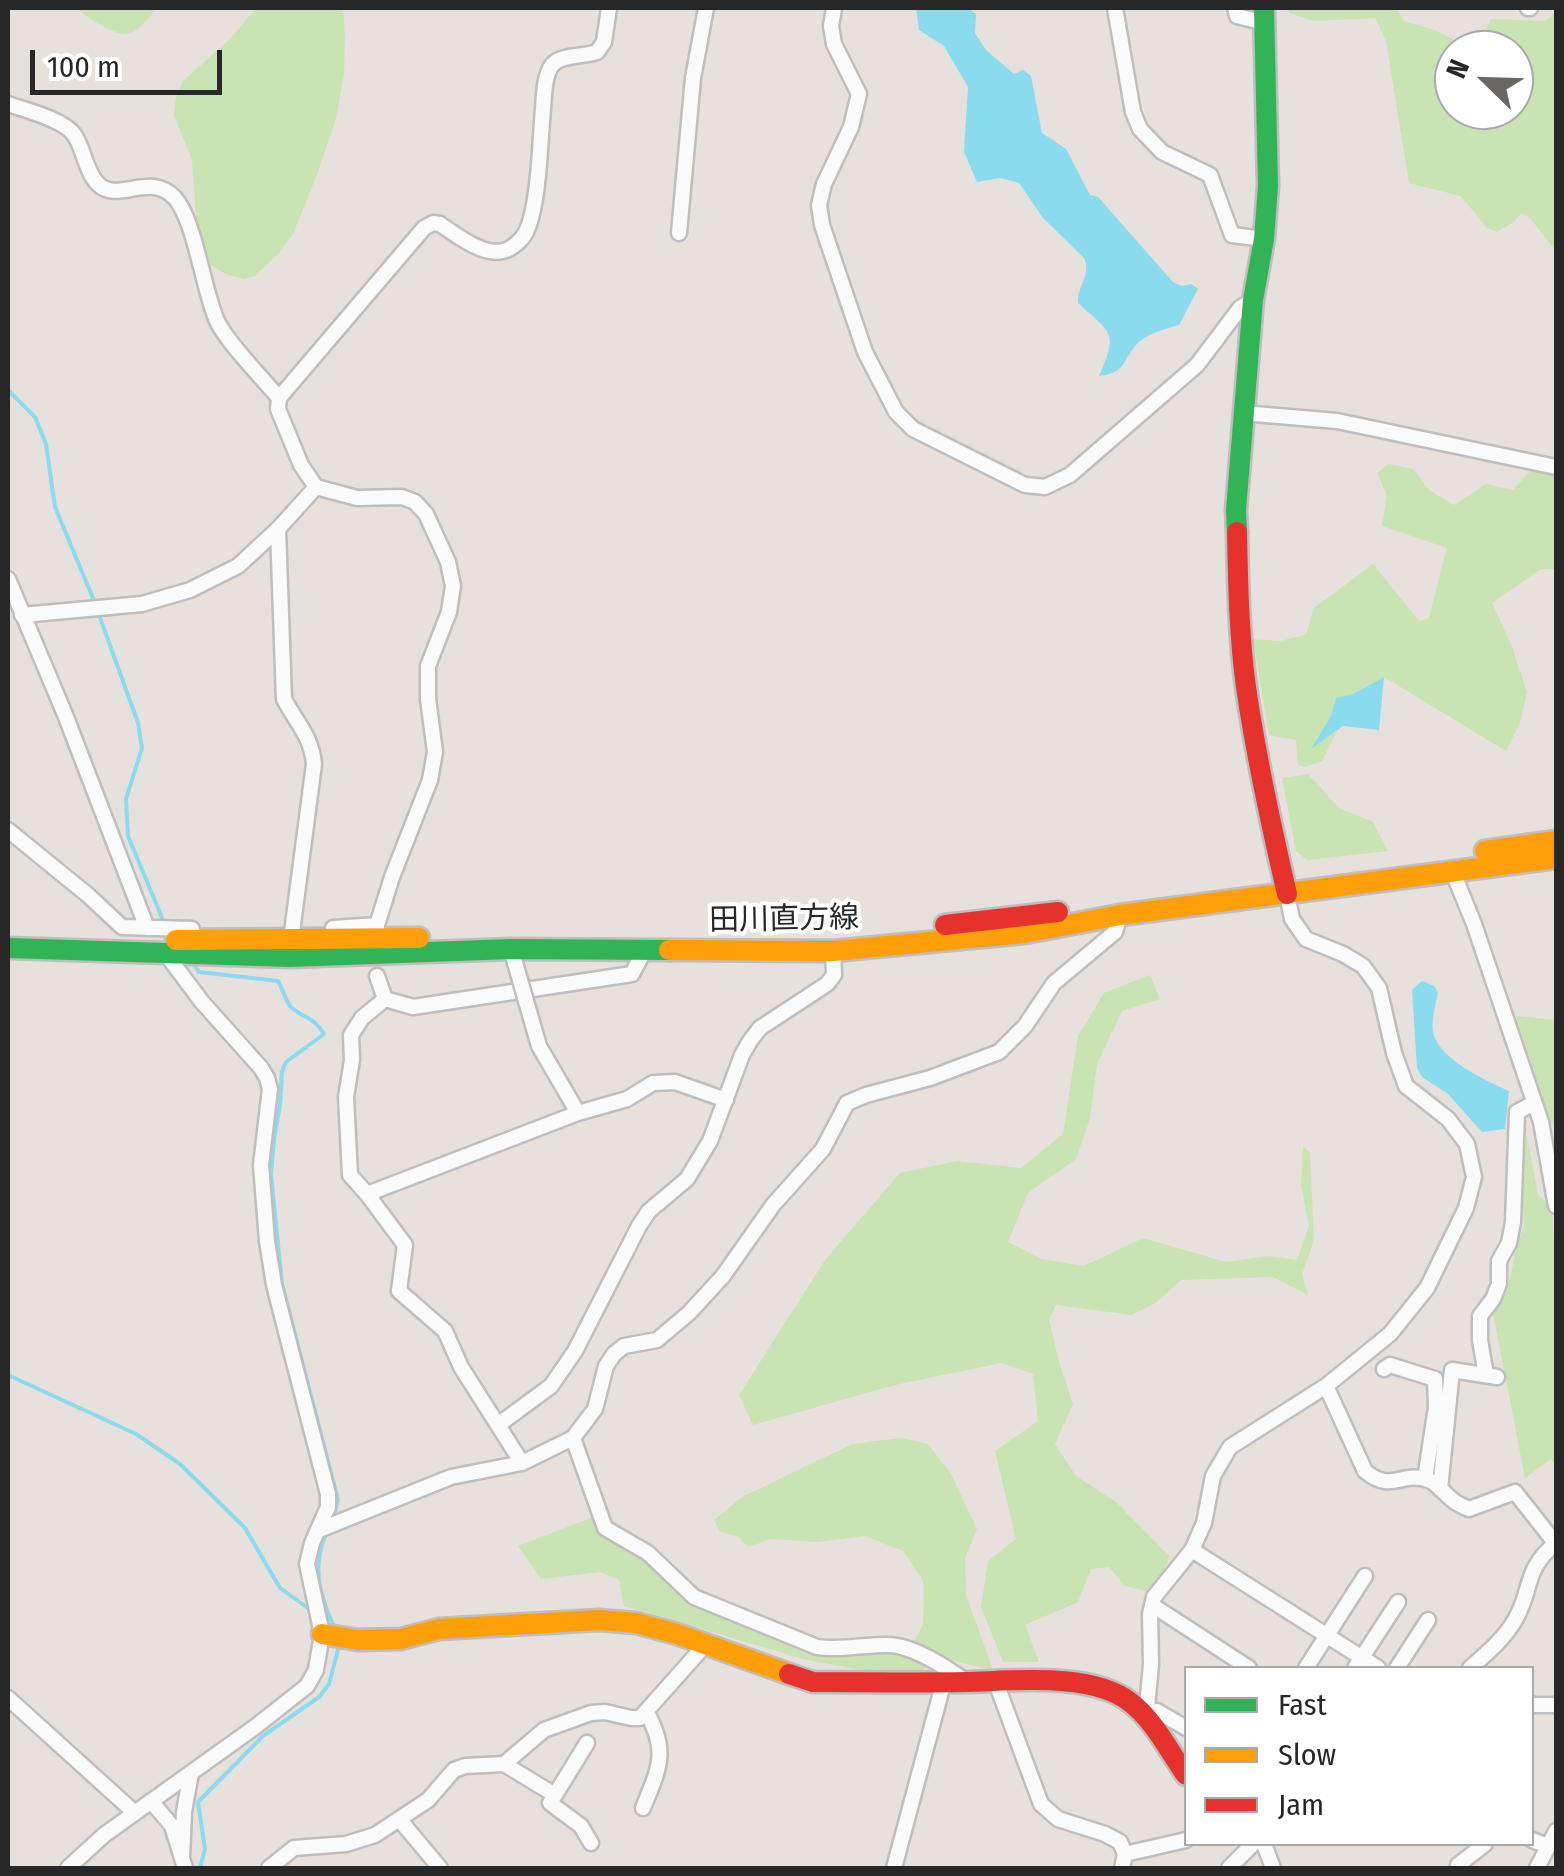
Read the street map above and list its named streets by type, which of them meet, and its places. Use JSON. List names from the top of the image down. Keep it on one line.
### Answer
{"streets":{"main road":["田川直方線"]},"legend":["Fast","Slow","Jam"],"scale_bar":"100 m","north":"top left"}
